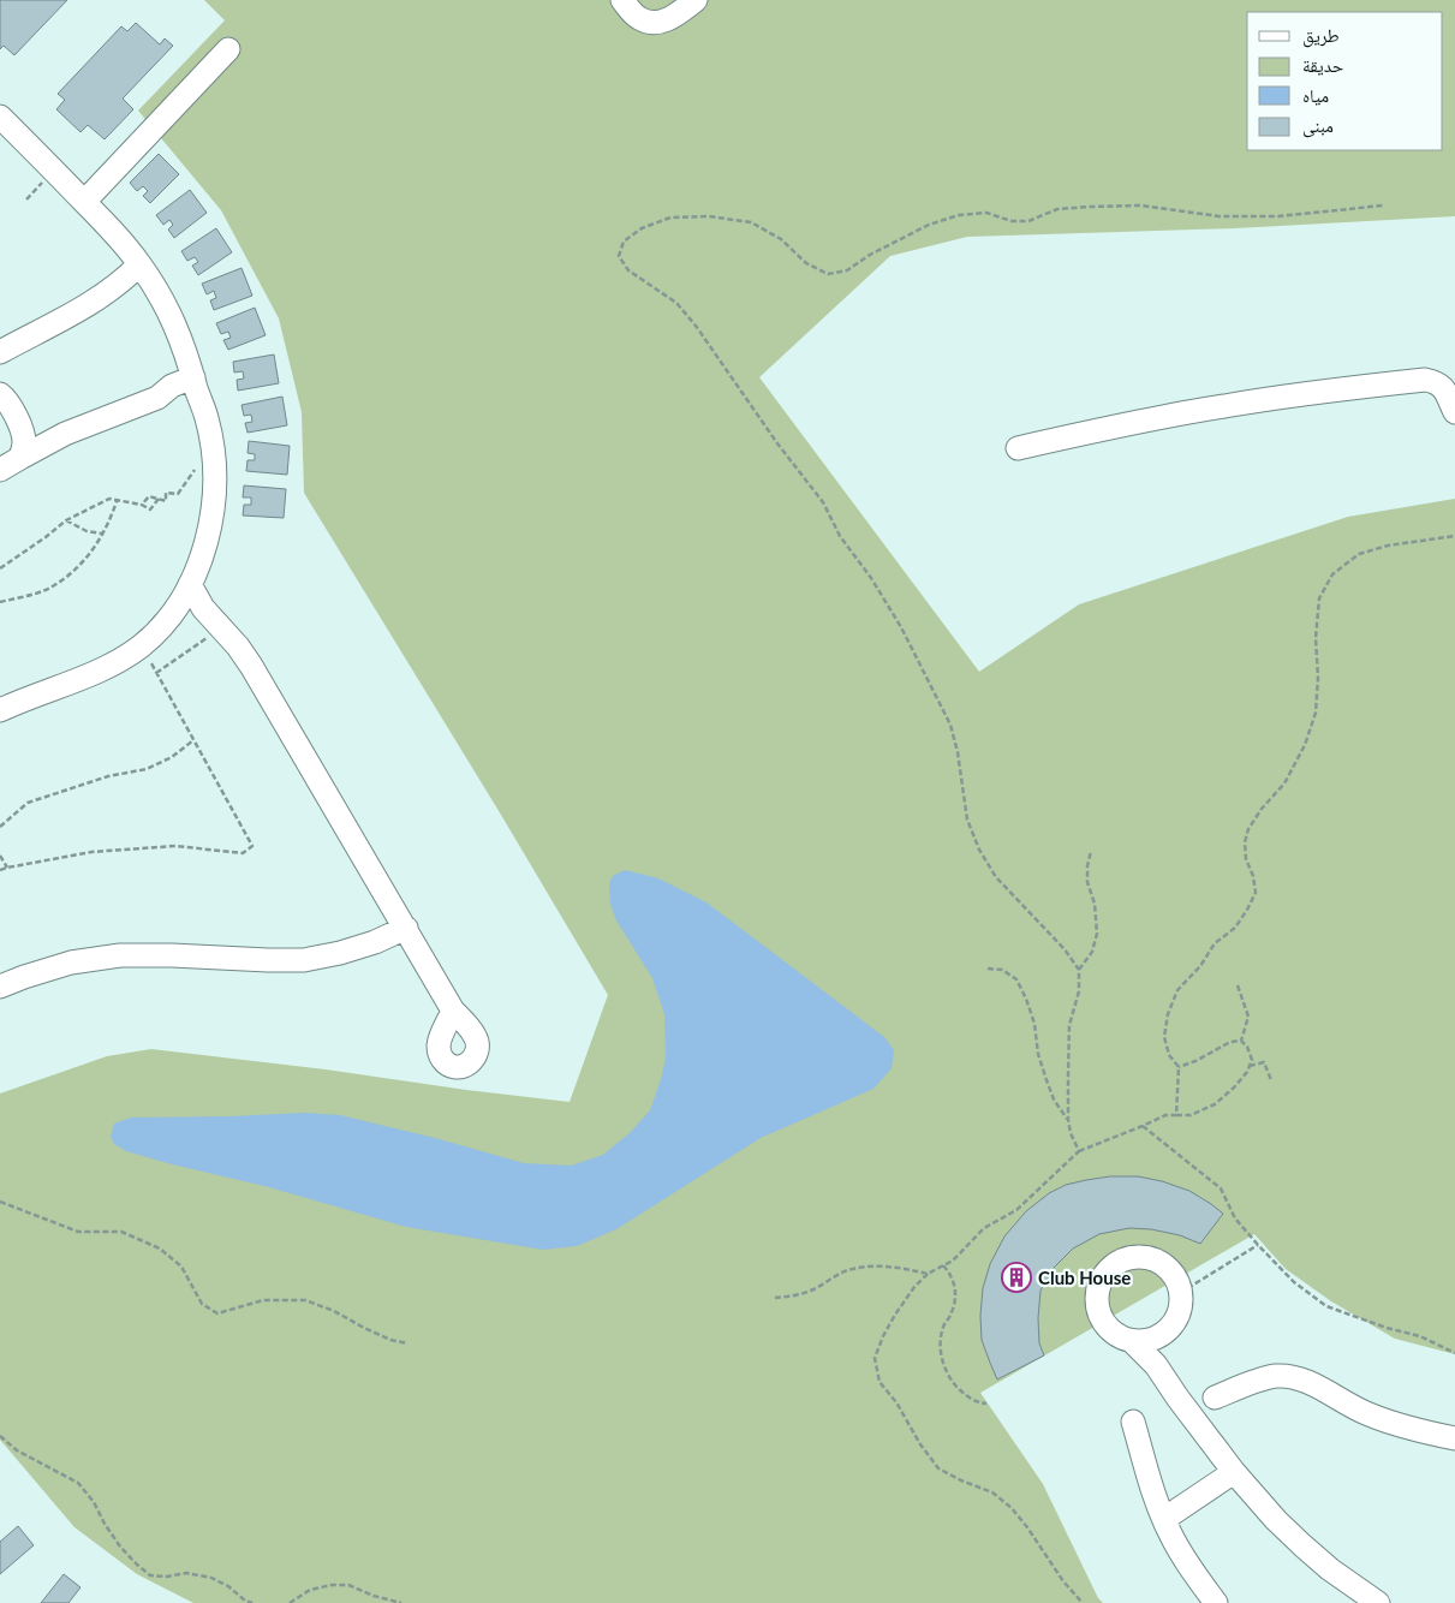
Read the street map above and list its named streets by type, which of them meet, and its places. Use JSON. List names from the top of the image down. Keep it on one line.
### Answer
{"places":{"building":["Club House"]},"legend":["طريق","حديقة","مياه","مبنى"]}
